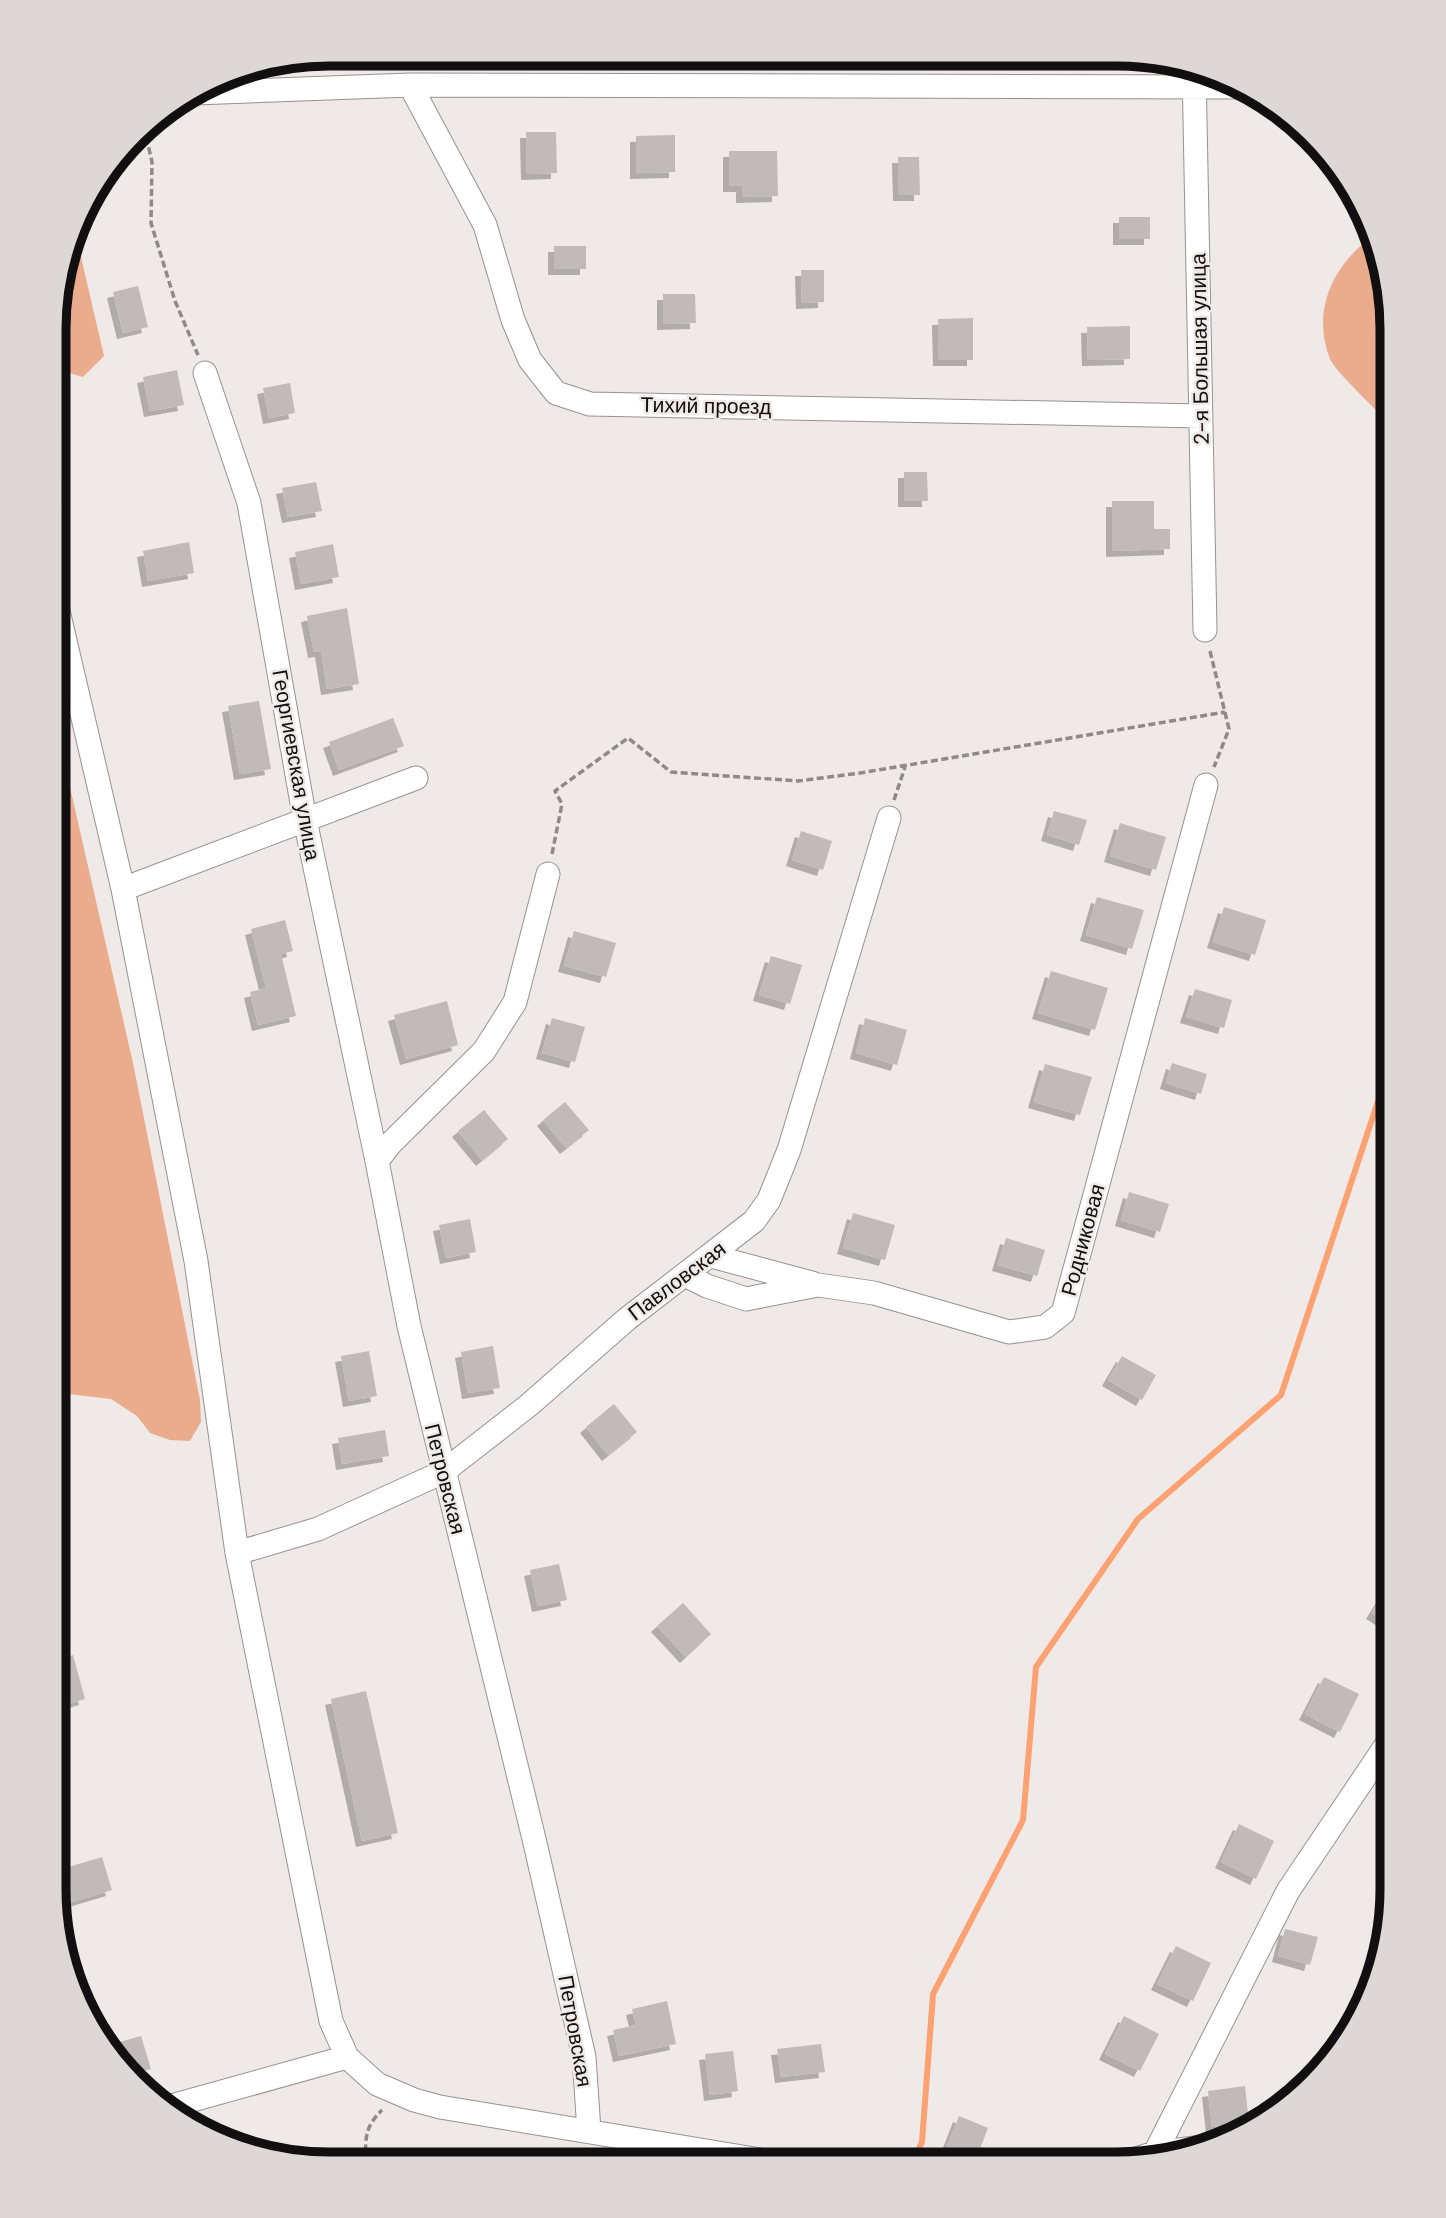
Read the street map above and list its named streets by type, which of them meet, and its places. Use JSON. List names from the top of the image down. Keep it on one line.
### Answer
{"streets":{"street":["2-я Большая улица","Тихий проезд","Георгиевская улица","Родниковая","Павловская","Петровская"]},"crossings":[["2-я Большая улица","Тихий проезд"],["Георгиевская улица","Петровская"],["Родниковая","Павловская"],["Павловская","Петровская"]]}
